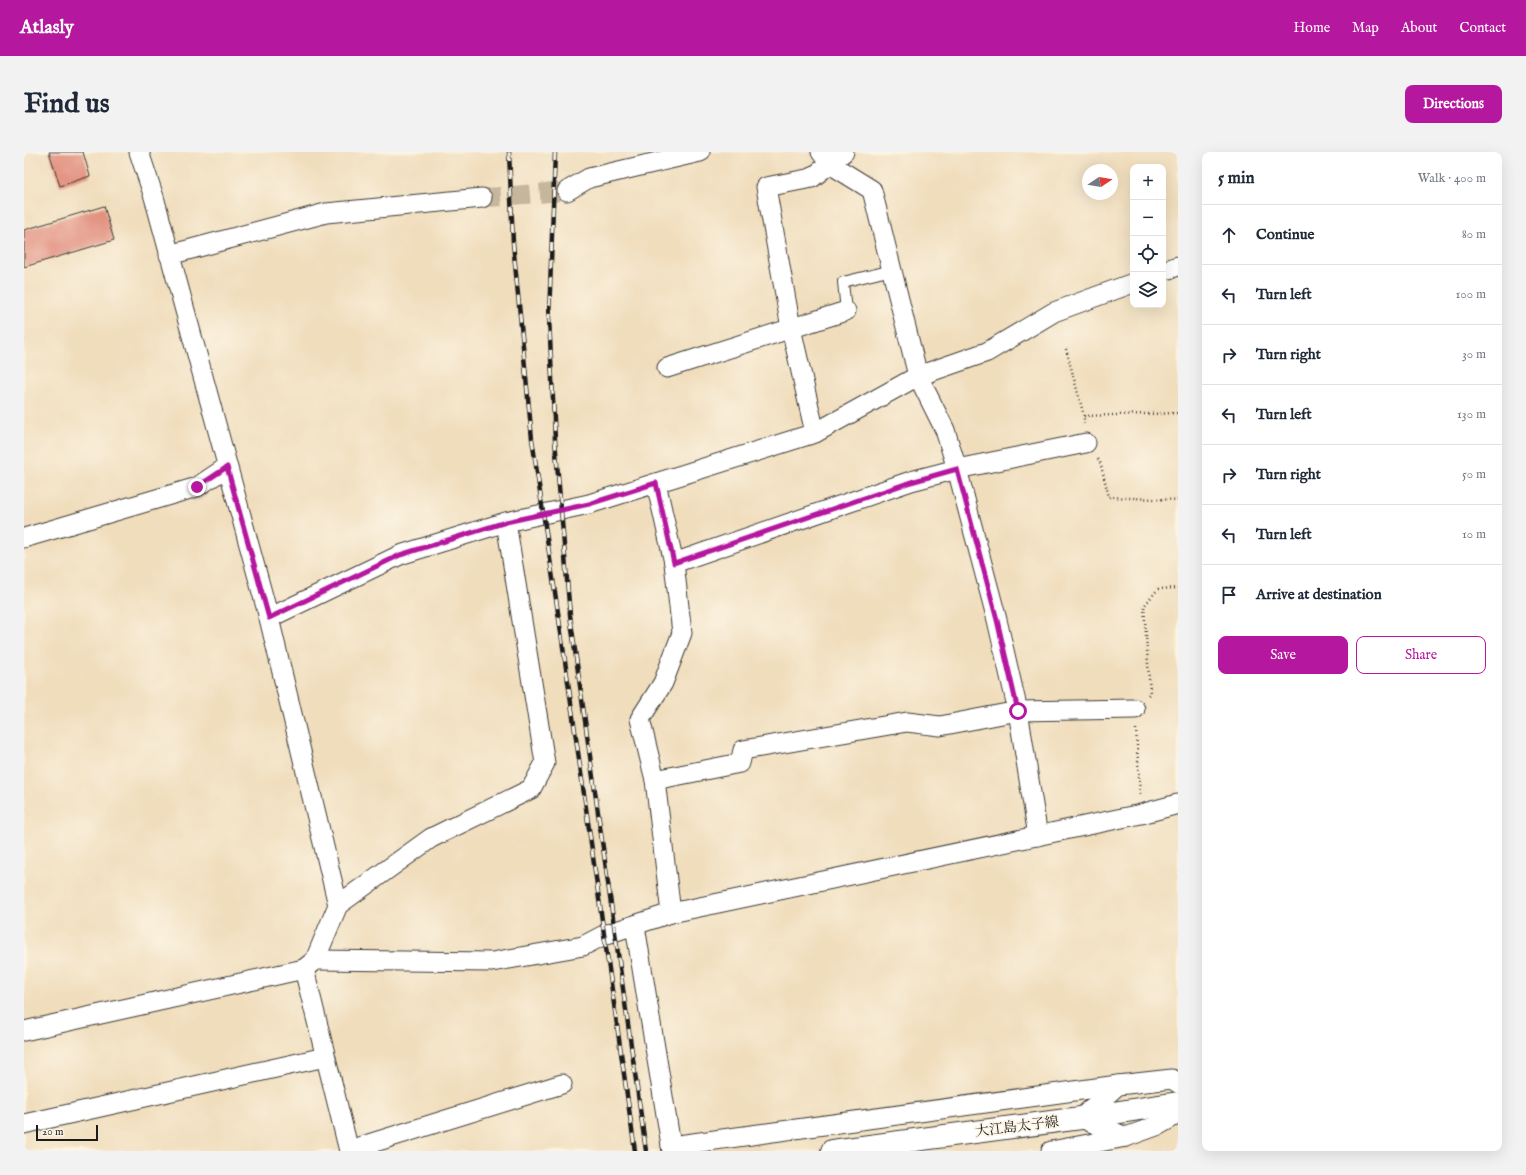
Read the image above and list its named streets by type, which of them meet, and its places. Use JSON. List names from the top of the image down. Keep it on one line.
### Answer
{"streets":{"main road":["大江島太子線"]},"scale_bar":"20 m","north":"right","page":{"header":"Atlasly","nav":["Home","Map","About","Contact"],"buttons":["Directions",["Save","Share"]],"title":"Find us","heading":["5 min","Walk · 400 m"],"map_buttons":["+","−"],"list":[["Continue","80 m"],["Turn left","100 m"],["Turn right","30 m"],["Turn left","130 m"],["Turn right","50 m"],["Turn left","10 m"],"Arrive at destination"],"scale":"20 m"}}
